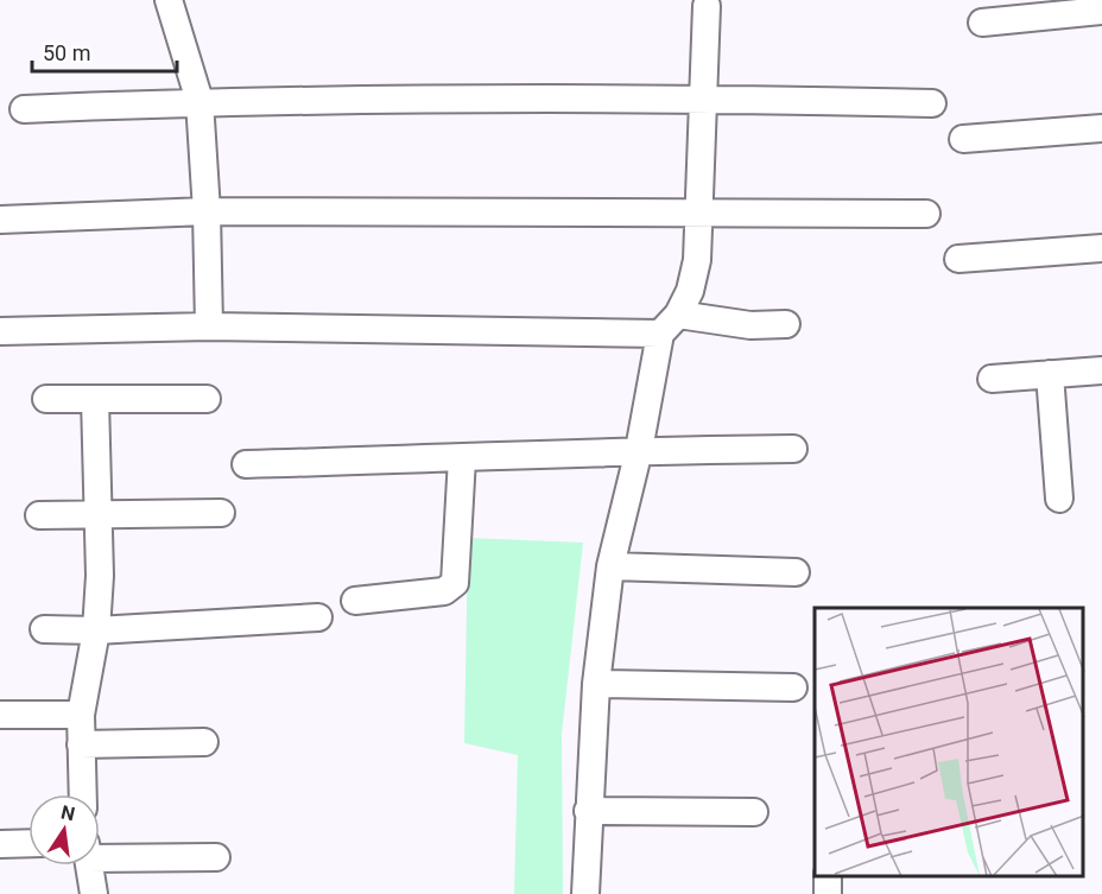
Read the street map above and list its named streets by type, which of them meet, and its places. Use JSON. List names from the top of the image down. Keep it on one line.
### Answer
{"scale_bar":"50 m","north":"top"}
